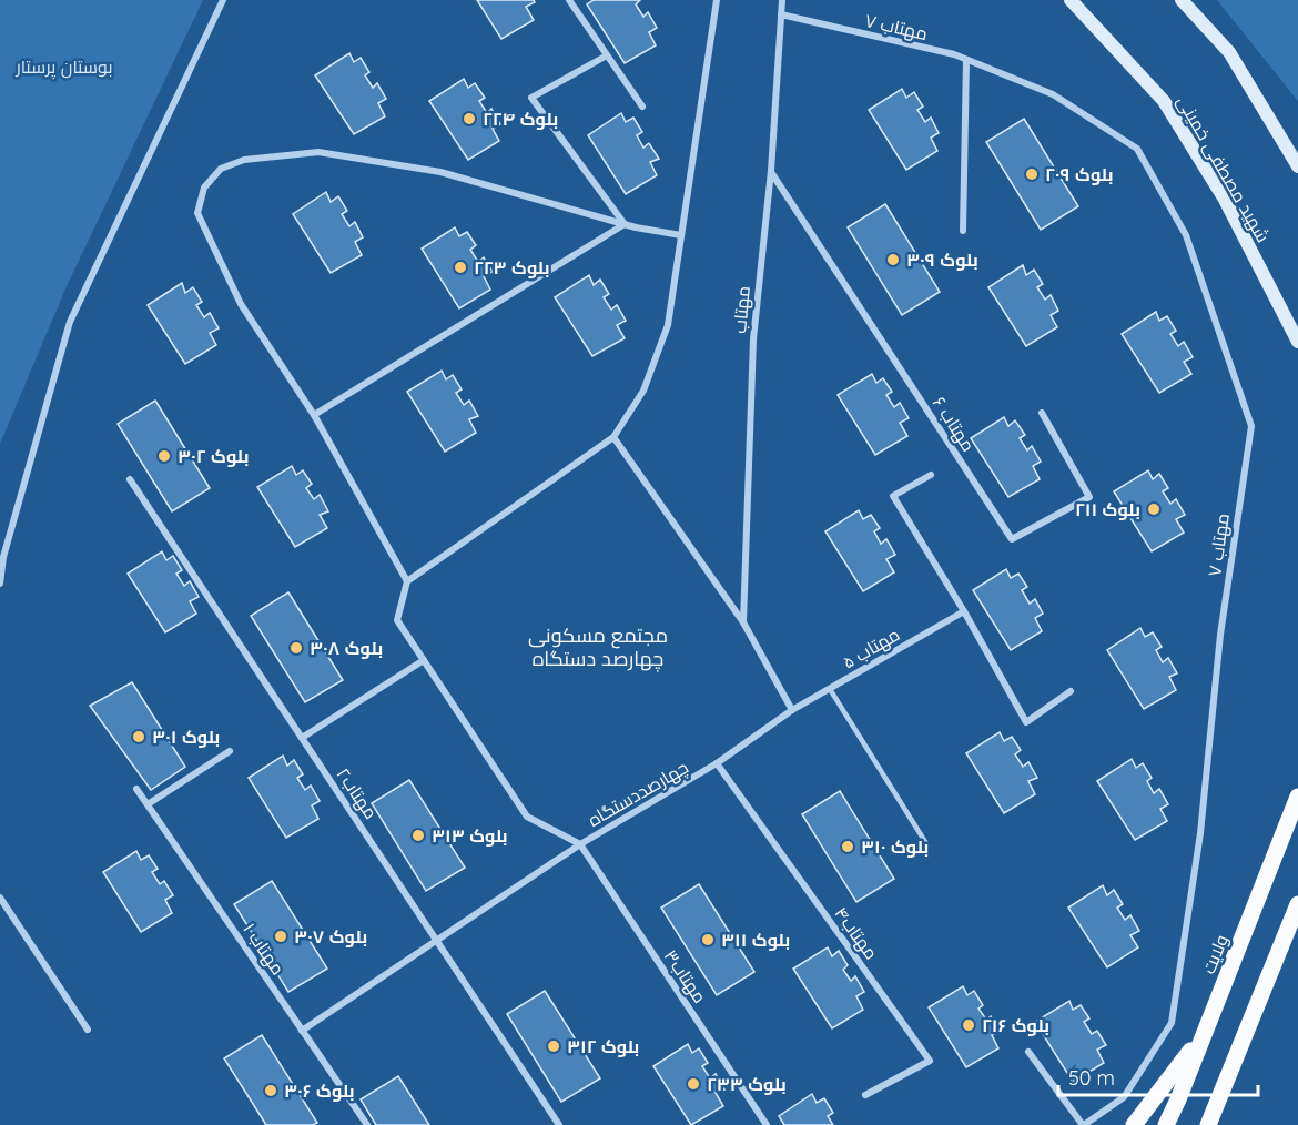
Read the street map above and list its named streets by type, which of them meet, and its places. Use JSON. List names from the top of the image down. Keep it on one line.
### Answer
{"streets":{"main road":["شهید مصطفی خمینی","ولایت"],"street":["مهتاب ۷","مهتاب","مهتاب ۶","مهتاب ۵","مهتاب۲","چهارصددستگاه","مهتاب۴","مهتاب ۱","مهتاب۳"]},"crossings":[["مهتاب ۷","مهتاب"],["مهتاب","مهتاب ۶"],["مهتاب ۵","چهارصددستگاه"],["چهارصددستگاه","مهتاب۴"],["چهارصددستگاه","مهتاب۳"]],"districts":["مجتمع مسکونی چهارصد دستگاه"],"parks":["بوستان پرستار"],"places":["بلوک ۲۲۴","بلوک ۲۰۹","بلوک ۳۰۹","بلوک ۲۲۳","بلوک ۳۰۲","بلوک ۲۱۱","بلوک ۳۰۸","بلوک ۳۰۱","بلوک ۳۱۳","بلوک ۳۱۰","بلوک ۳۰۷","بلوک ۳۱۱","بلوک ۲۱۶","بلوک ۳۱۲","بلوک ۲۳۳","بلوک ۳۰۶"],"scale_bar":"50 m"}
